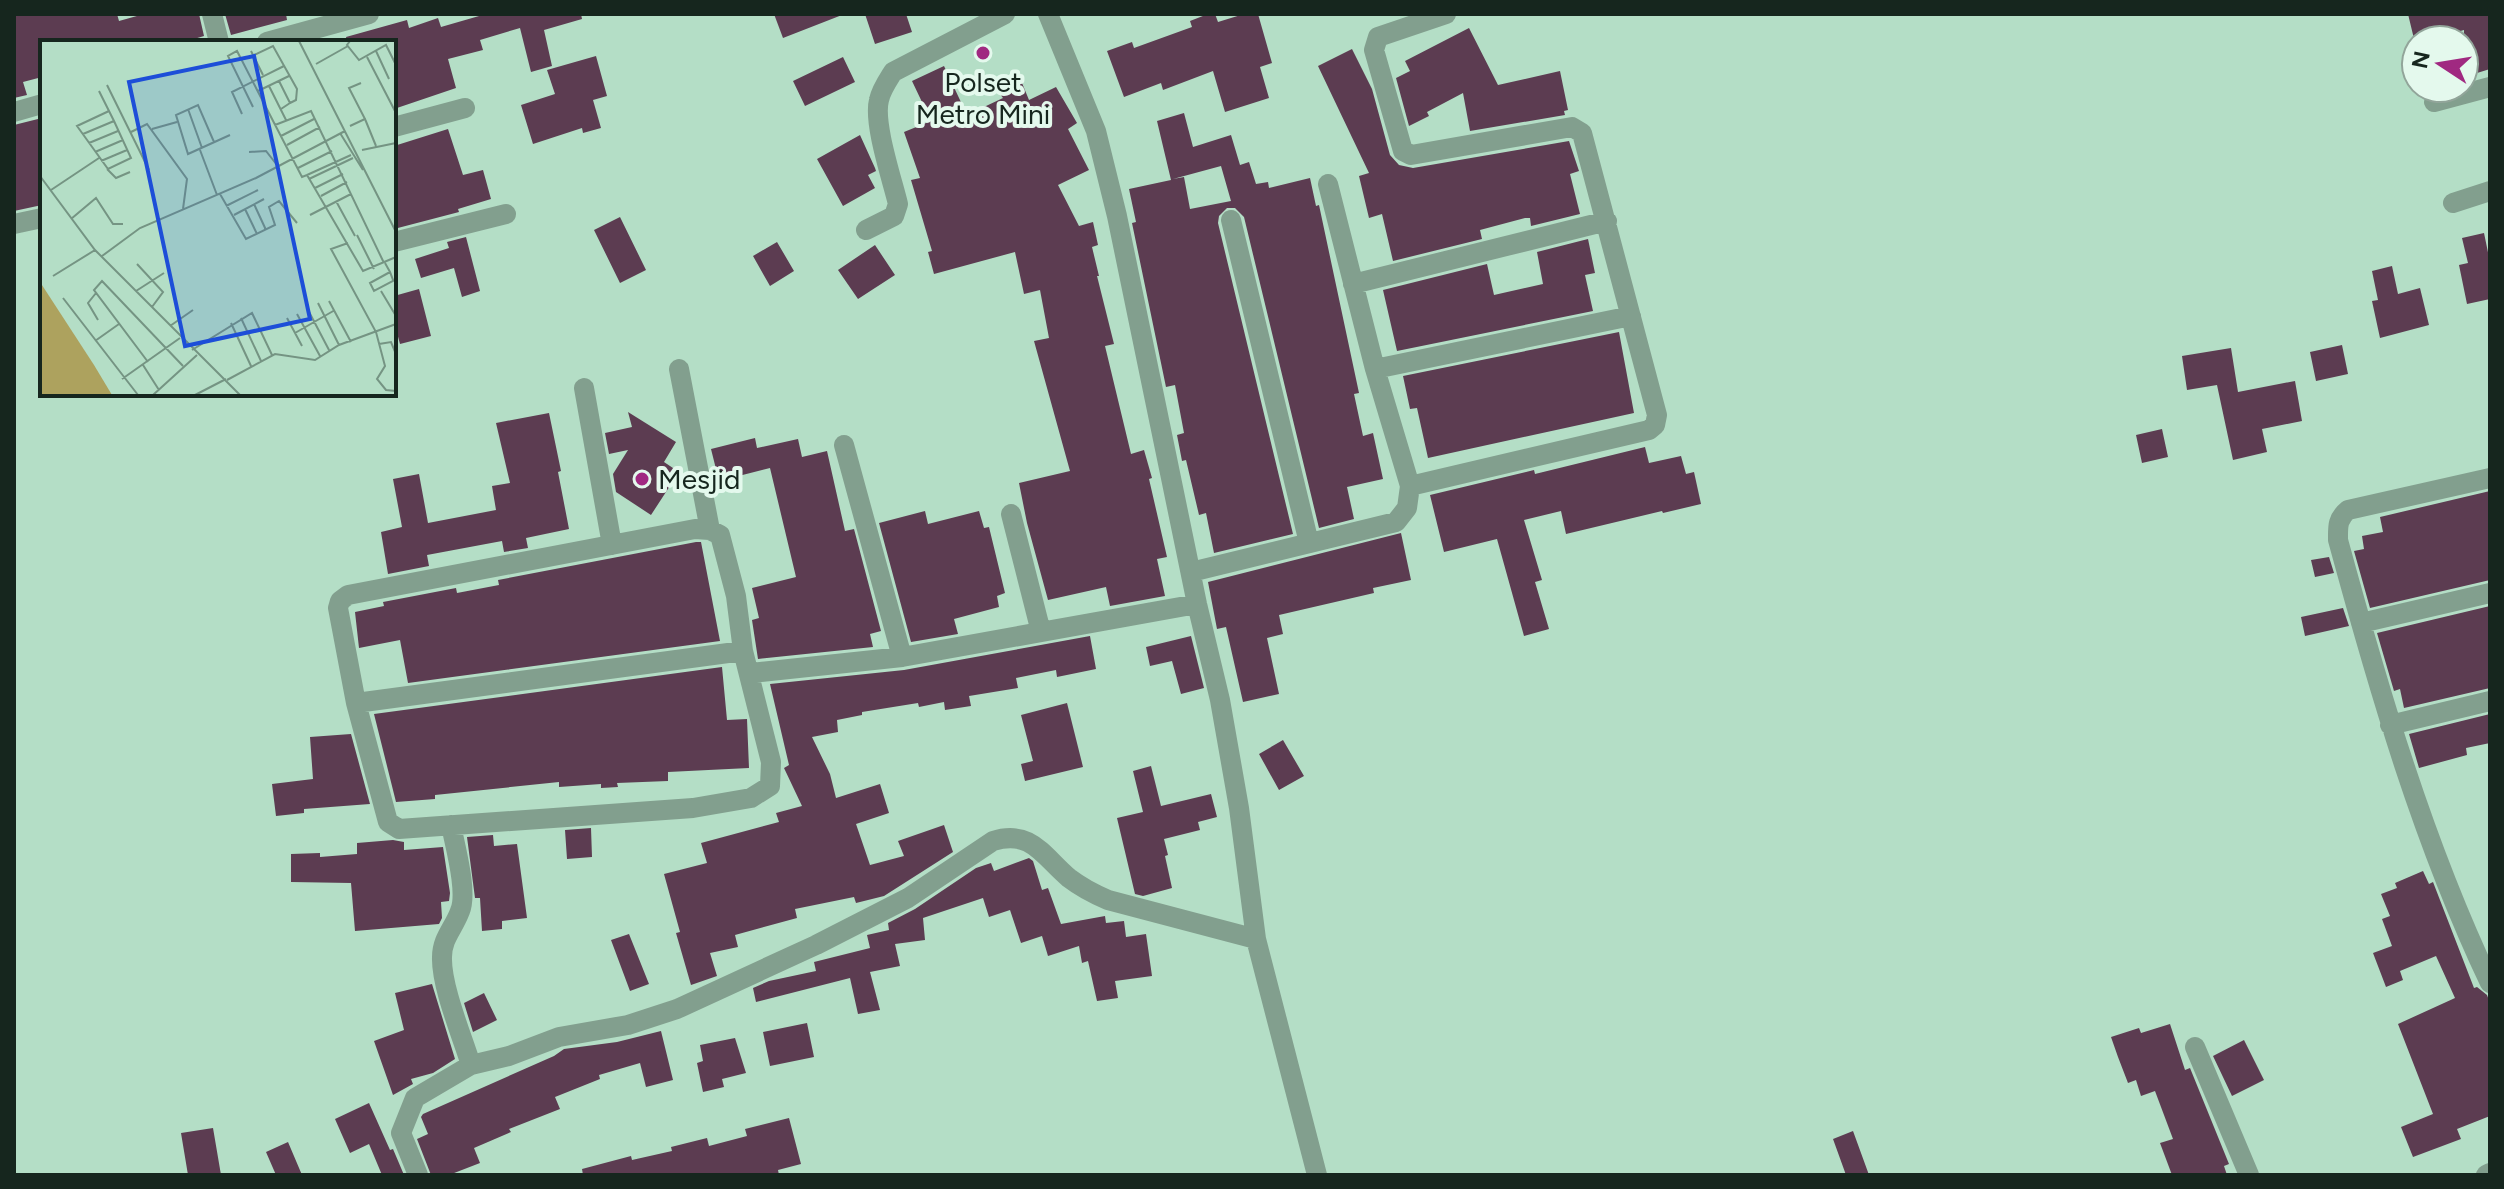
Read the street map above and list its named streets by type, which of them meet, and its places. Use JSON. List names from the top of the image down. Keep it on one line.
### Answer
{"places":["Polset Metro Mini","Mesjid"],"north":"left"}
